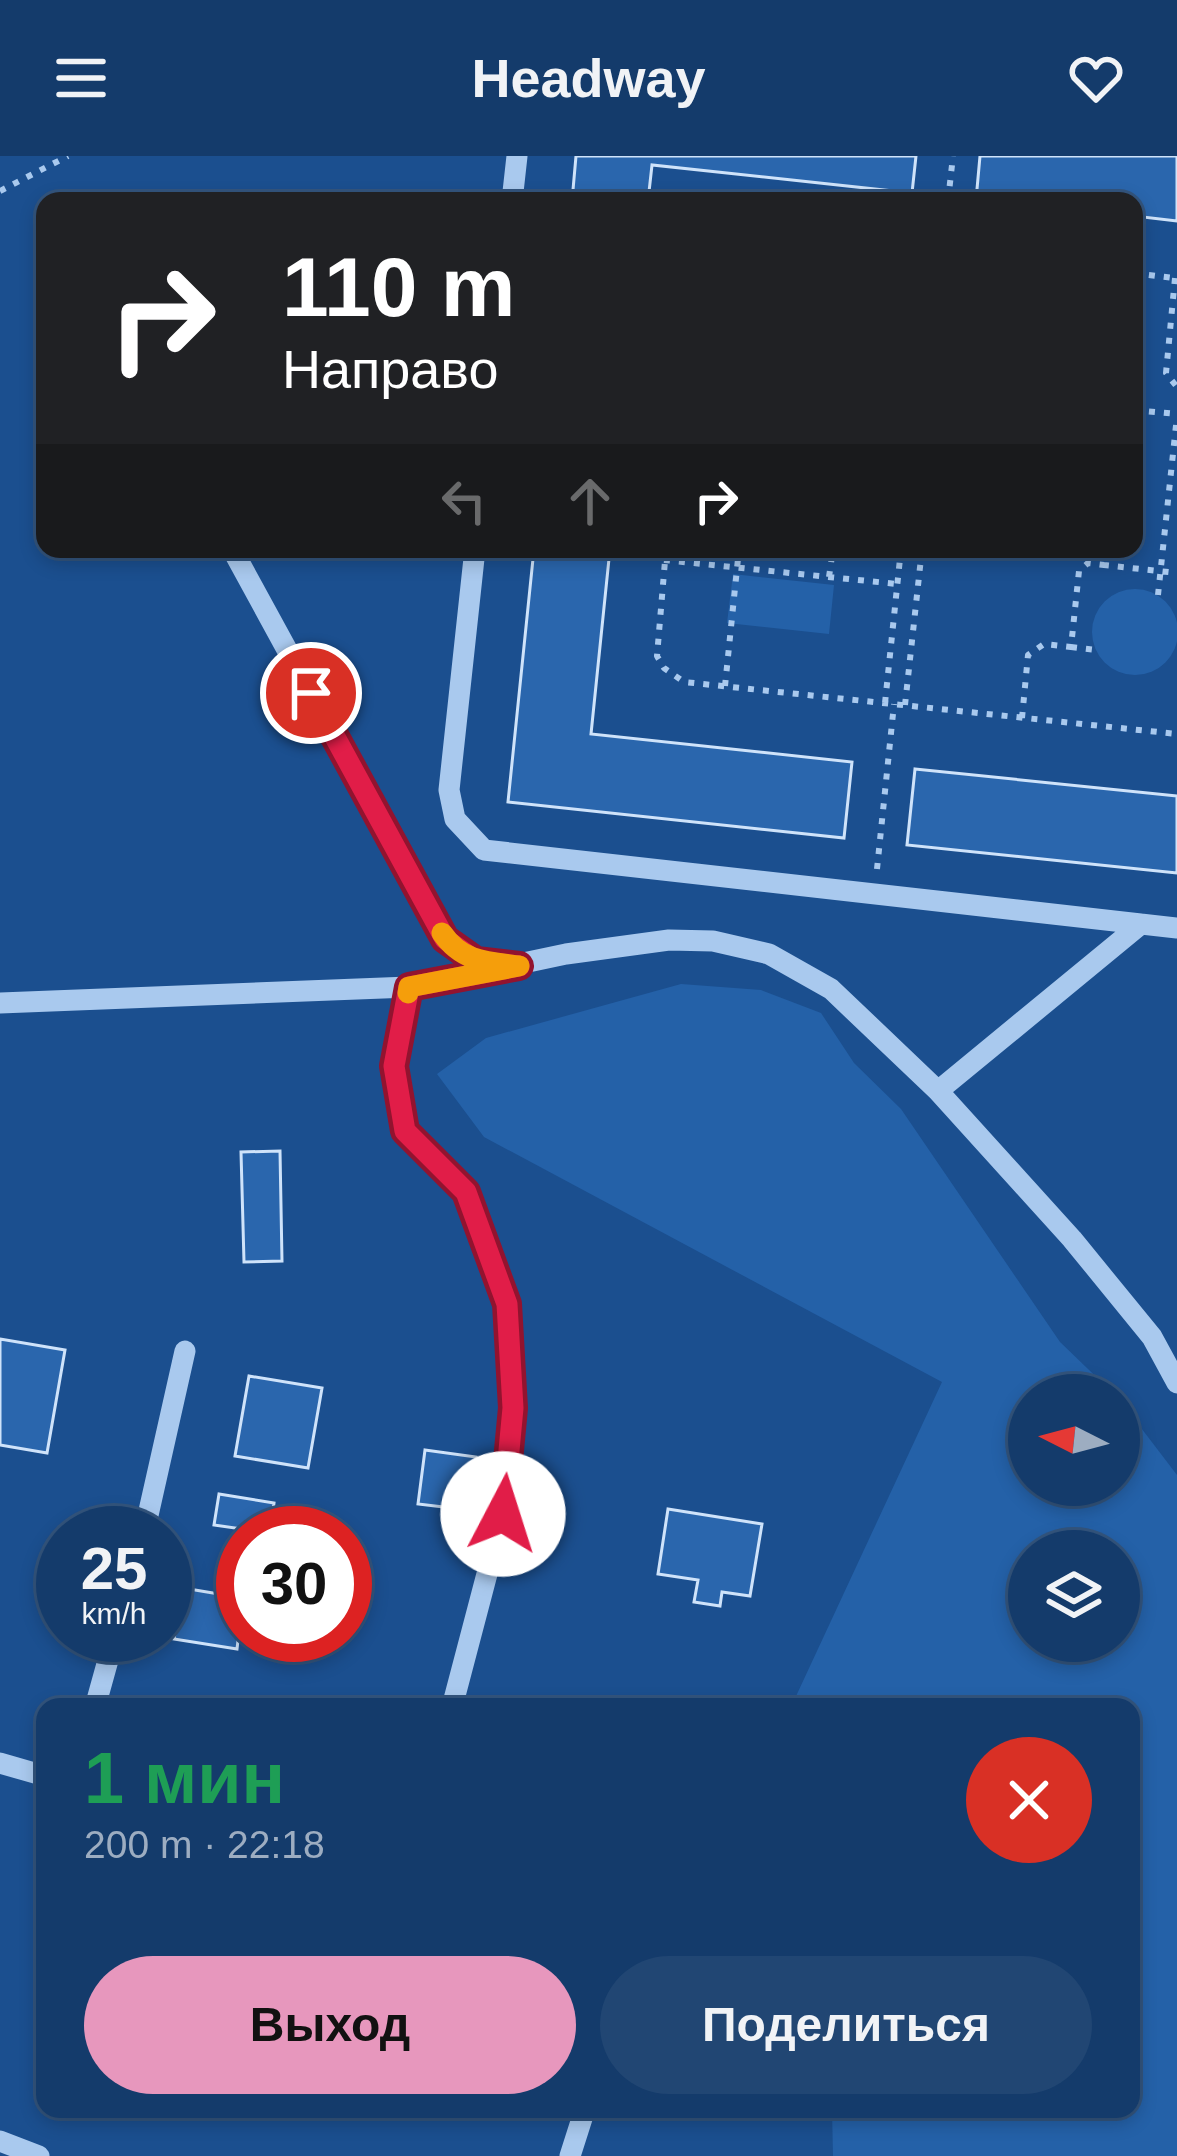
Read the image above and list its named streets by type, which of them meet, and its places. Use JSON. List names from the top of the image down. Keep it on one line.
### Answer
{"north":"left","page":{"header":"Headway","turn":["110 m","Направо"],"speed":"25 km/h","limit":"30","heading":["1 мин","200 m · 22:18"],"buttons":["Выход","Поделиться"]}}
